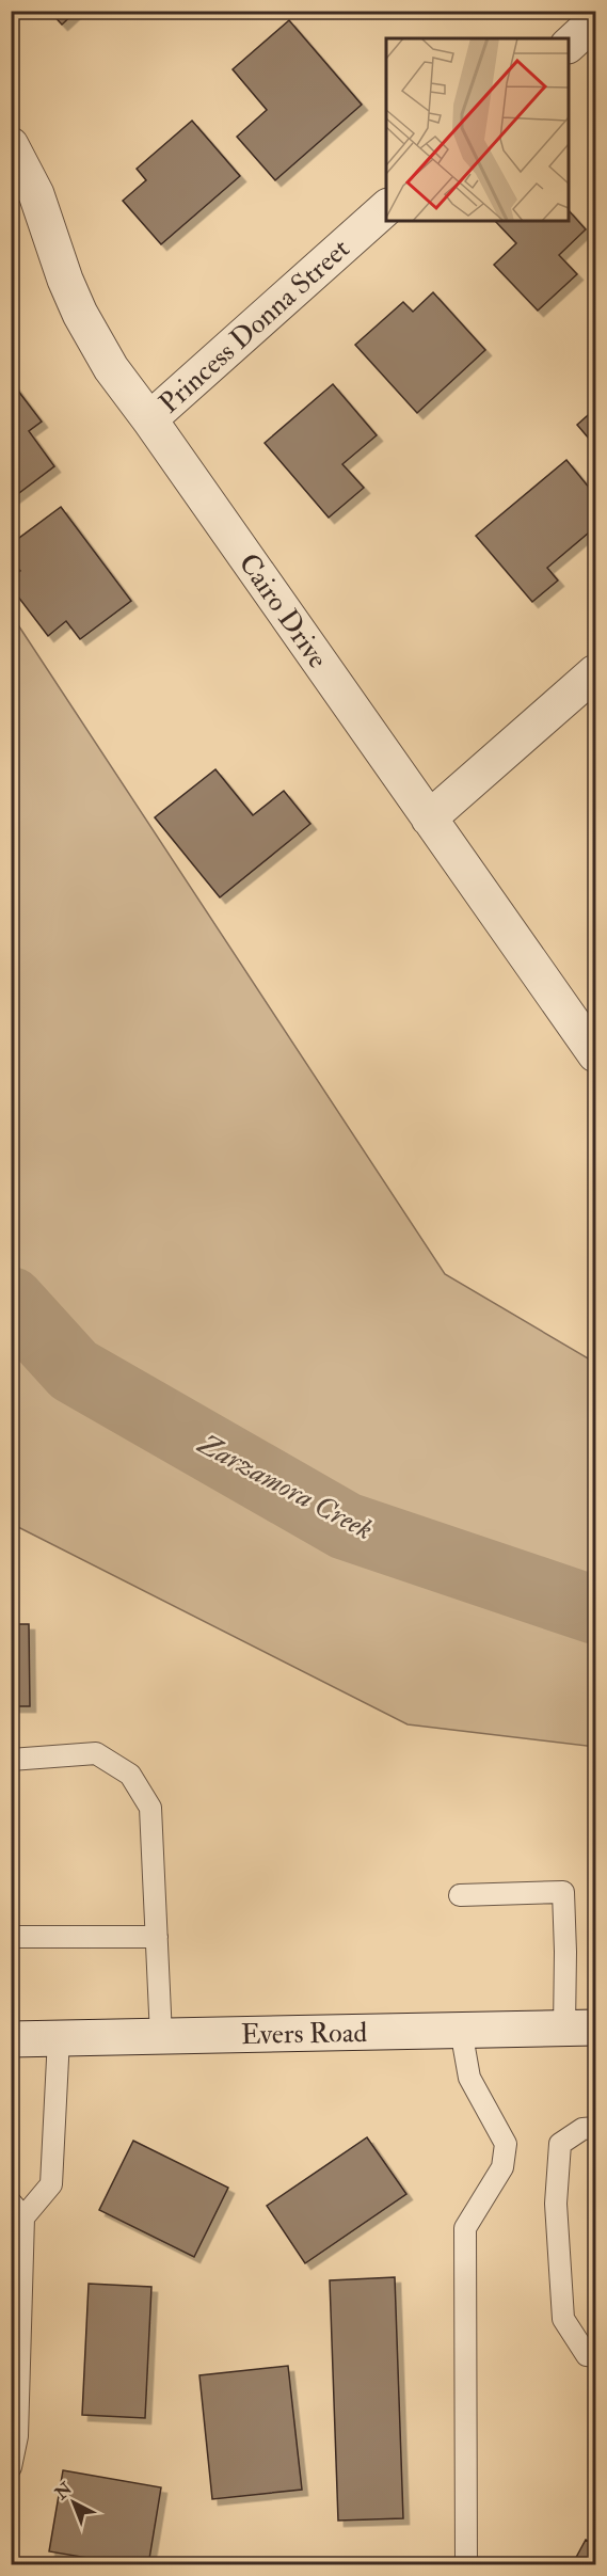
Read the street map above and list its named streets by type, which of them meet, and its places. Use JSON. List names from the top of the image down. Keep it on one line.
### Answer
{"streets":{"street":["Princess Donna Street","Cairo Drive","Evers Road"]},"crossings":[["Princess Donna Street","Cairo Drive"]],"water":["Zarzamora Creek"],"north":"top left"}
